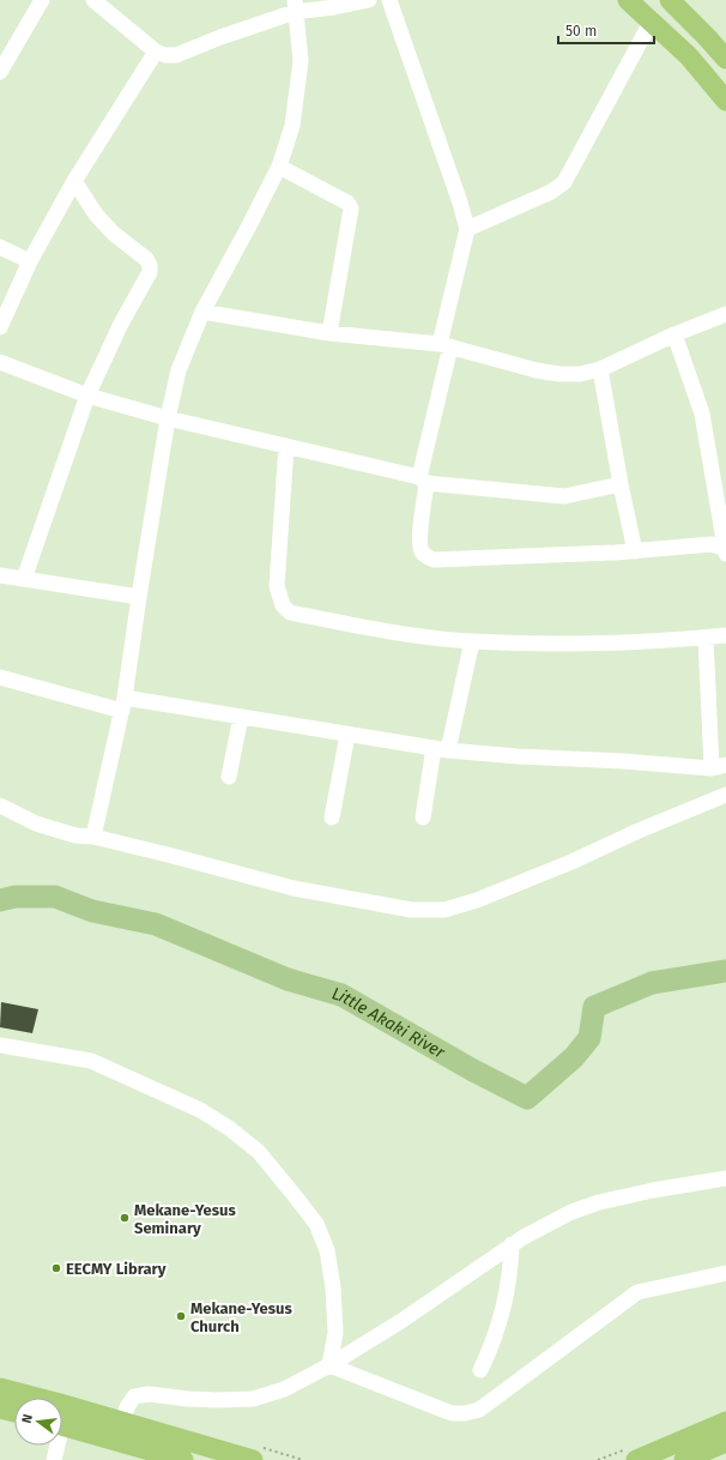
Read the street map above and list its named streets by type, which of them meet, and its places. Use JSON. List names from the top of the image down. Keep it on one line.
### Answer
{"water":["Little Akaki River"],"places":["Mekane-Yesus Seminary","EECMY Library","Mekane-Yesus Church"],"scale_bar":"50 m","north":"left"}
